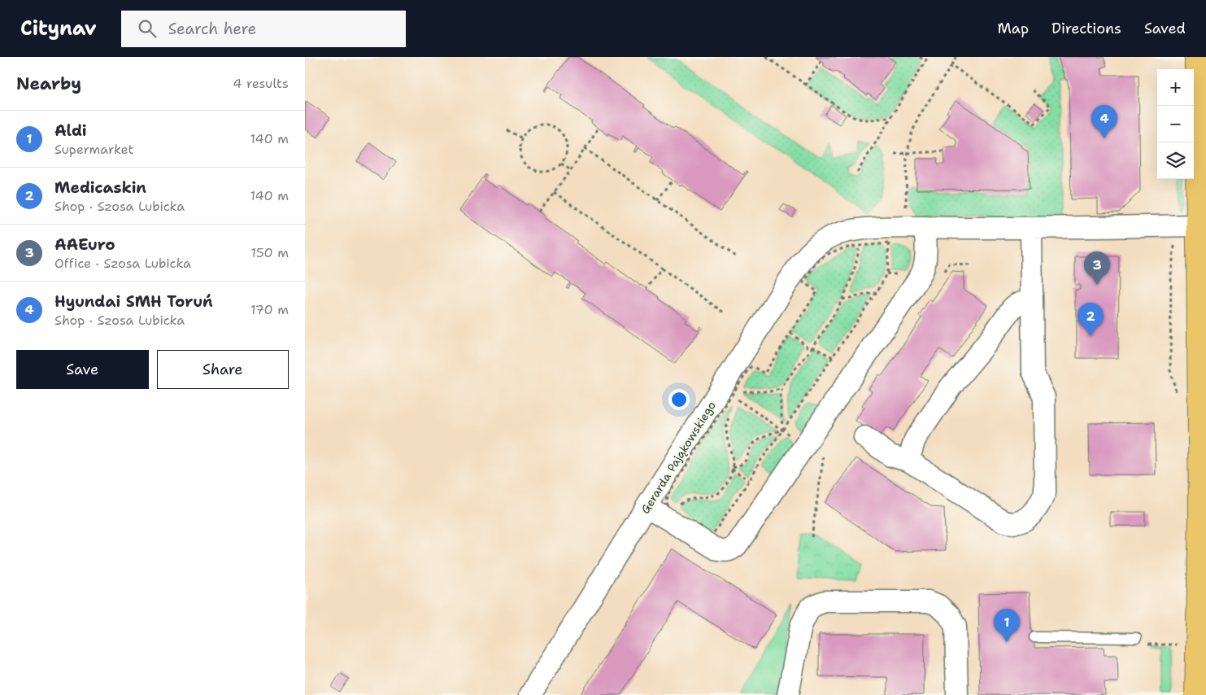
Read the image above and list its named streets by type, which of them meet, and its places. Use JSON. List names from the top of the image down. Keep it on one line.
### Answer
{"streets":{"street":["Gerarda Pająkowskiego"]},"page":{"header":"Citynav","search":"Search here","nav":["Map","Directions","Saved"],"heading":["Nearby","4 results"],"map_buttons":["+","−"],"pins":["4","3","2","1"],"list":[{"mark":"1","name":"Aldi","note":"Supermarket","value":"140 m"},{"mark":"2","name":"Medicaskin","note":"Shop · Szosa Lubicka","value":"140 m"},{"mark":"3","name":"AAEuro","note":"Office · Szosa Lubicka","value":"150 m"},{"mark":"4","name":"Hyundai SMH Toruń","note":"Shop · Szosa Lubicka","value":"170 m"}],"buttons":["Save","Share"]}}
